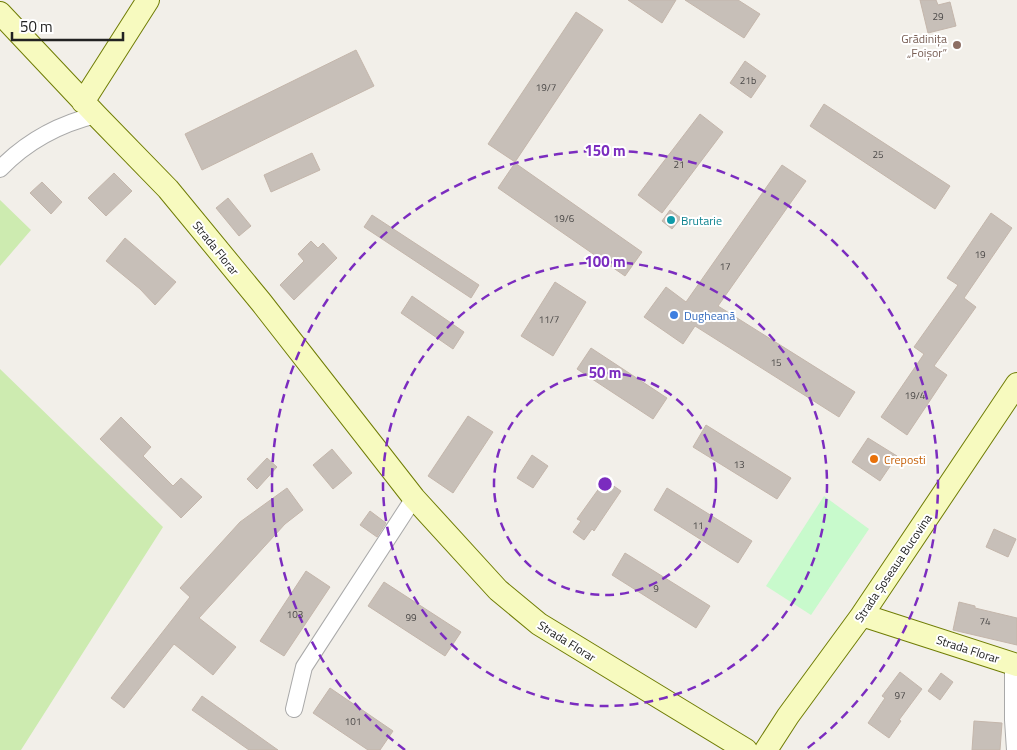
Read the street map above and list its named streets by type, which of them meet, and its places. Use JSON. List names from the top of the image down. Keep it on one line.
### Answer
{"streets":{"street":["Strada Florar","Strada Șoseaua Bucovina"]},"crossings":[["Strada Florar","Strada Șoseaua Bucovina"]],"places":["Grădinița „Foișor”","Brutarie","Dugheană","Creposti"],"house_numbers":["29","21b","19/7","25","21","19/6","19","17","11/7","15","19/4","13","11","9","103","99","74","97","101"],"scale_bar":"50 m","rings":["150 m","100 m","50 m"]}
